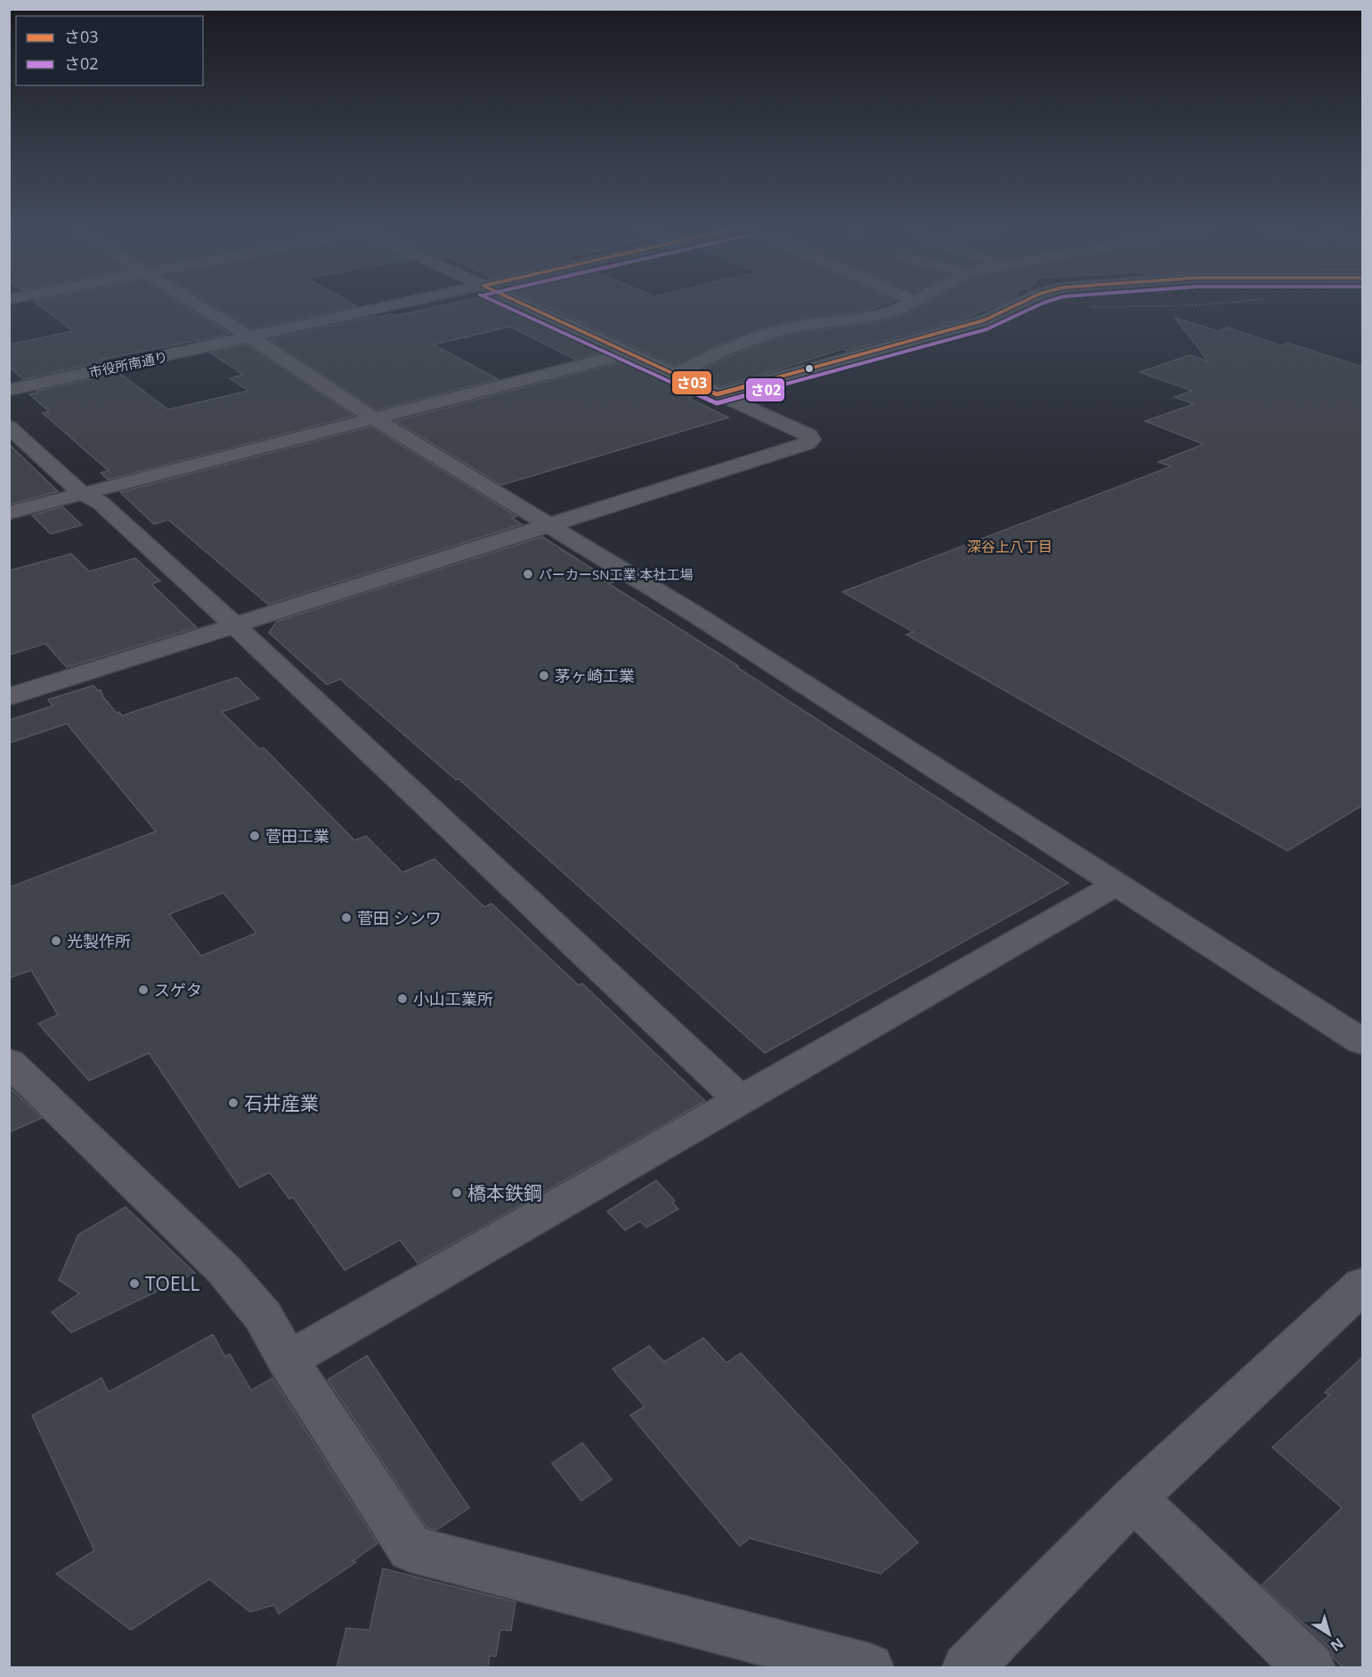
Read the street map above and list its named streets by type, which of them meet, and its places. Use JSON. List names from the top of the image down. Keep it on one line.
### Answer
{"streets":{"street":["市役所南通り"]},"districts":["深谷上八丁目"],"places":["パーカーSN工業 本社工場","茅ヶ崎工業","菅田工業","菅田 シンワ","光製作所","スゲタ","小山工業所","石井産業","橋本鉄鋼","TOELL"],"lines":["transit line さ03","transit line さ02"],"legend":["さ03","さ02"],"north":"bottom right"}
